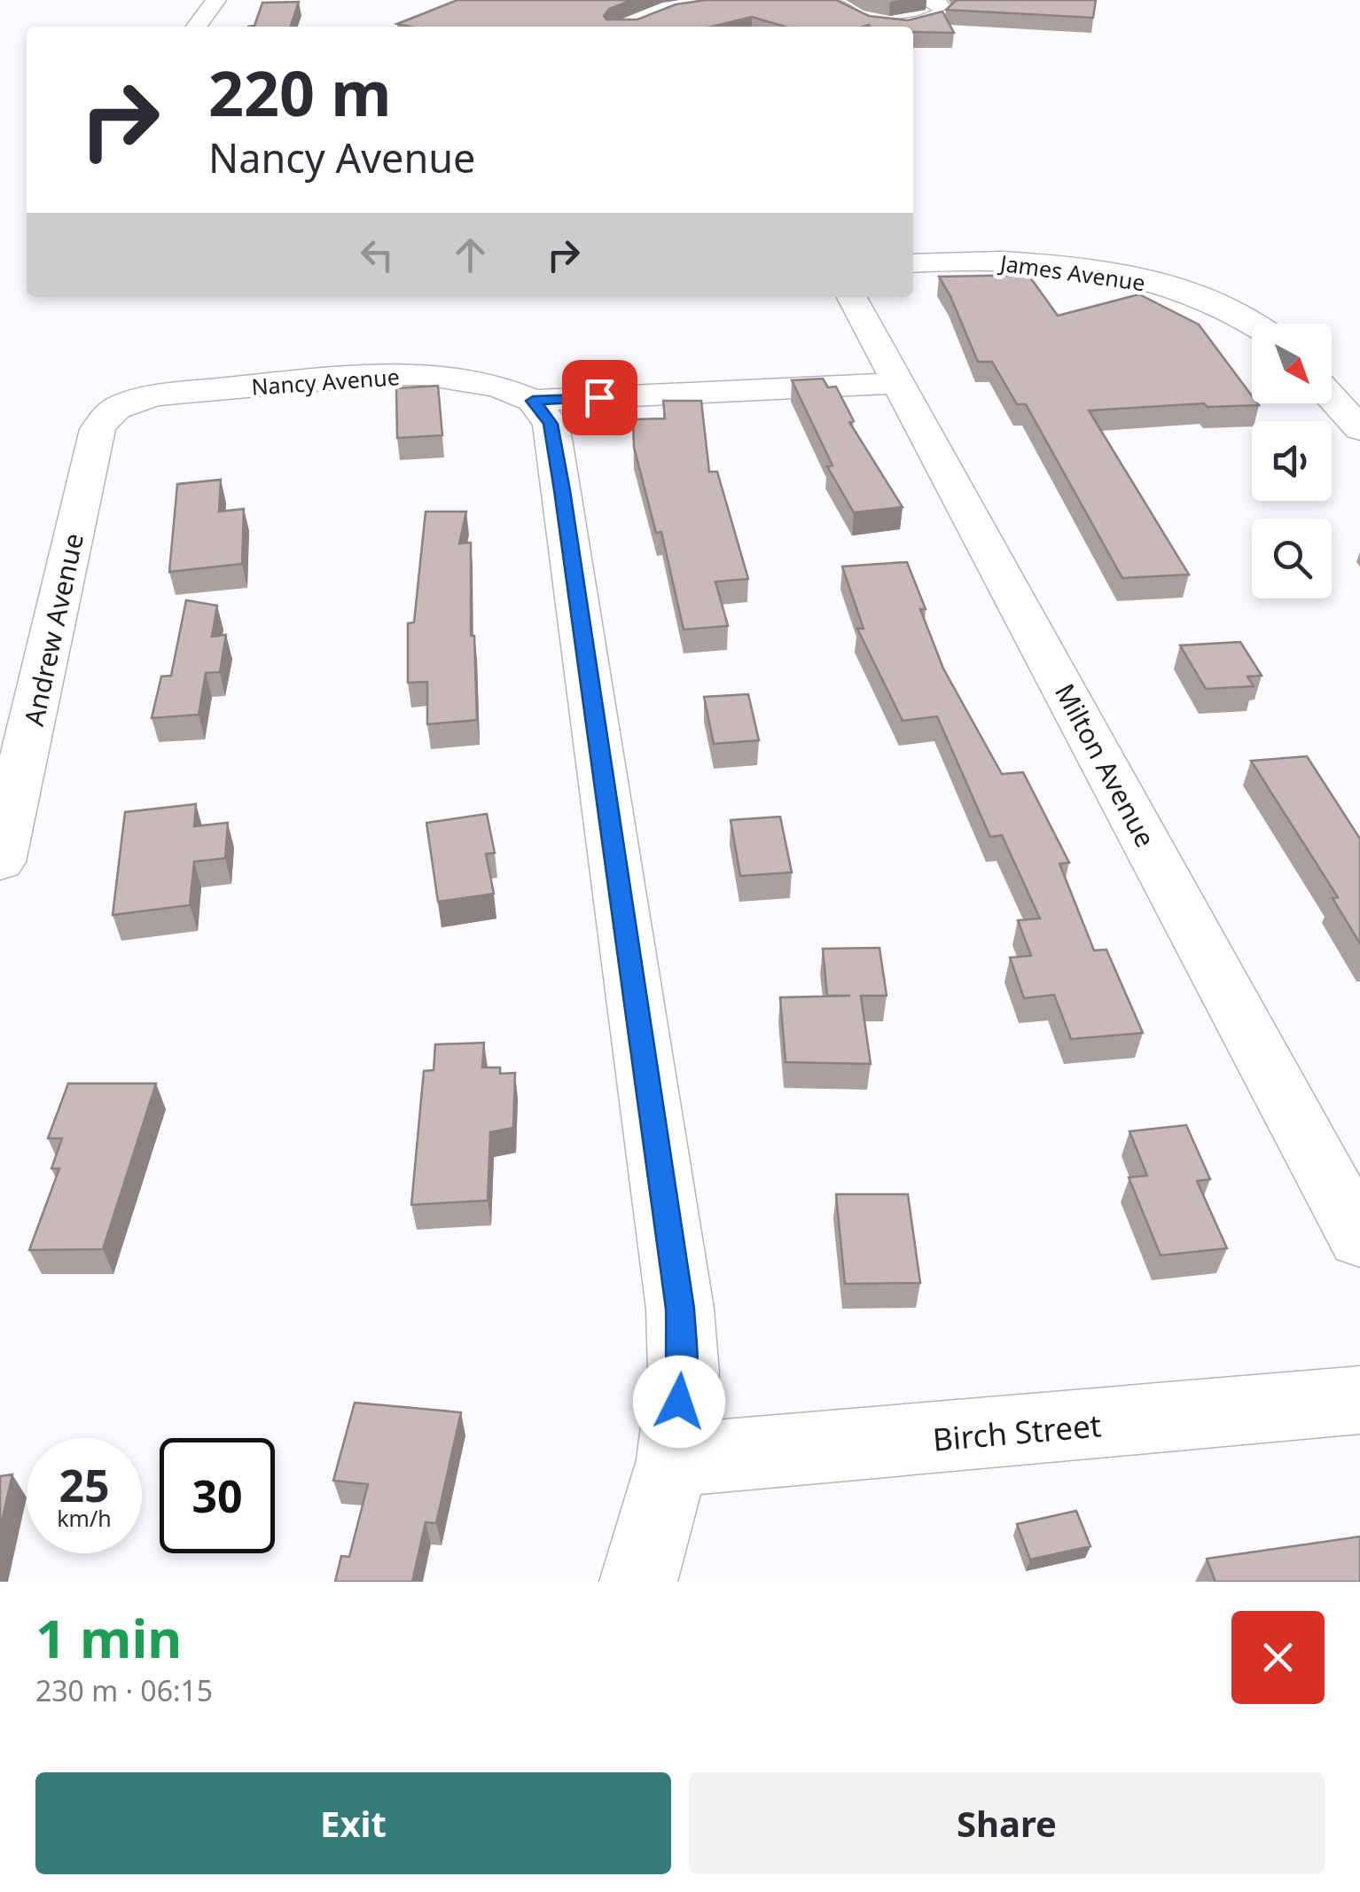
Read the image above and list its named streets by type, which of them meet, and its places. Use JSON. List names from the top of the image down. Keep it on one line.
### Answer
{"streets":{"street":["James Avenue","Nancy Avenue","Andrew Avenue","Milton Avenue","Birch Street"]},"crossings":[["Nancy Avenue","Andrew Avenue"],["Nancy Avenue","Milton Avenue"]],"north":"bottom right","page":{"turn":["220 m","Nancy Avenue"],"speed":"25 km/h","limit":"30","heading":["1 min","230 m · 06:15"],"buttons":["Exit","Share"]}}
